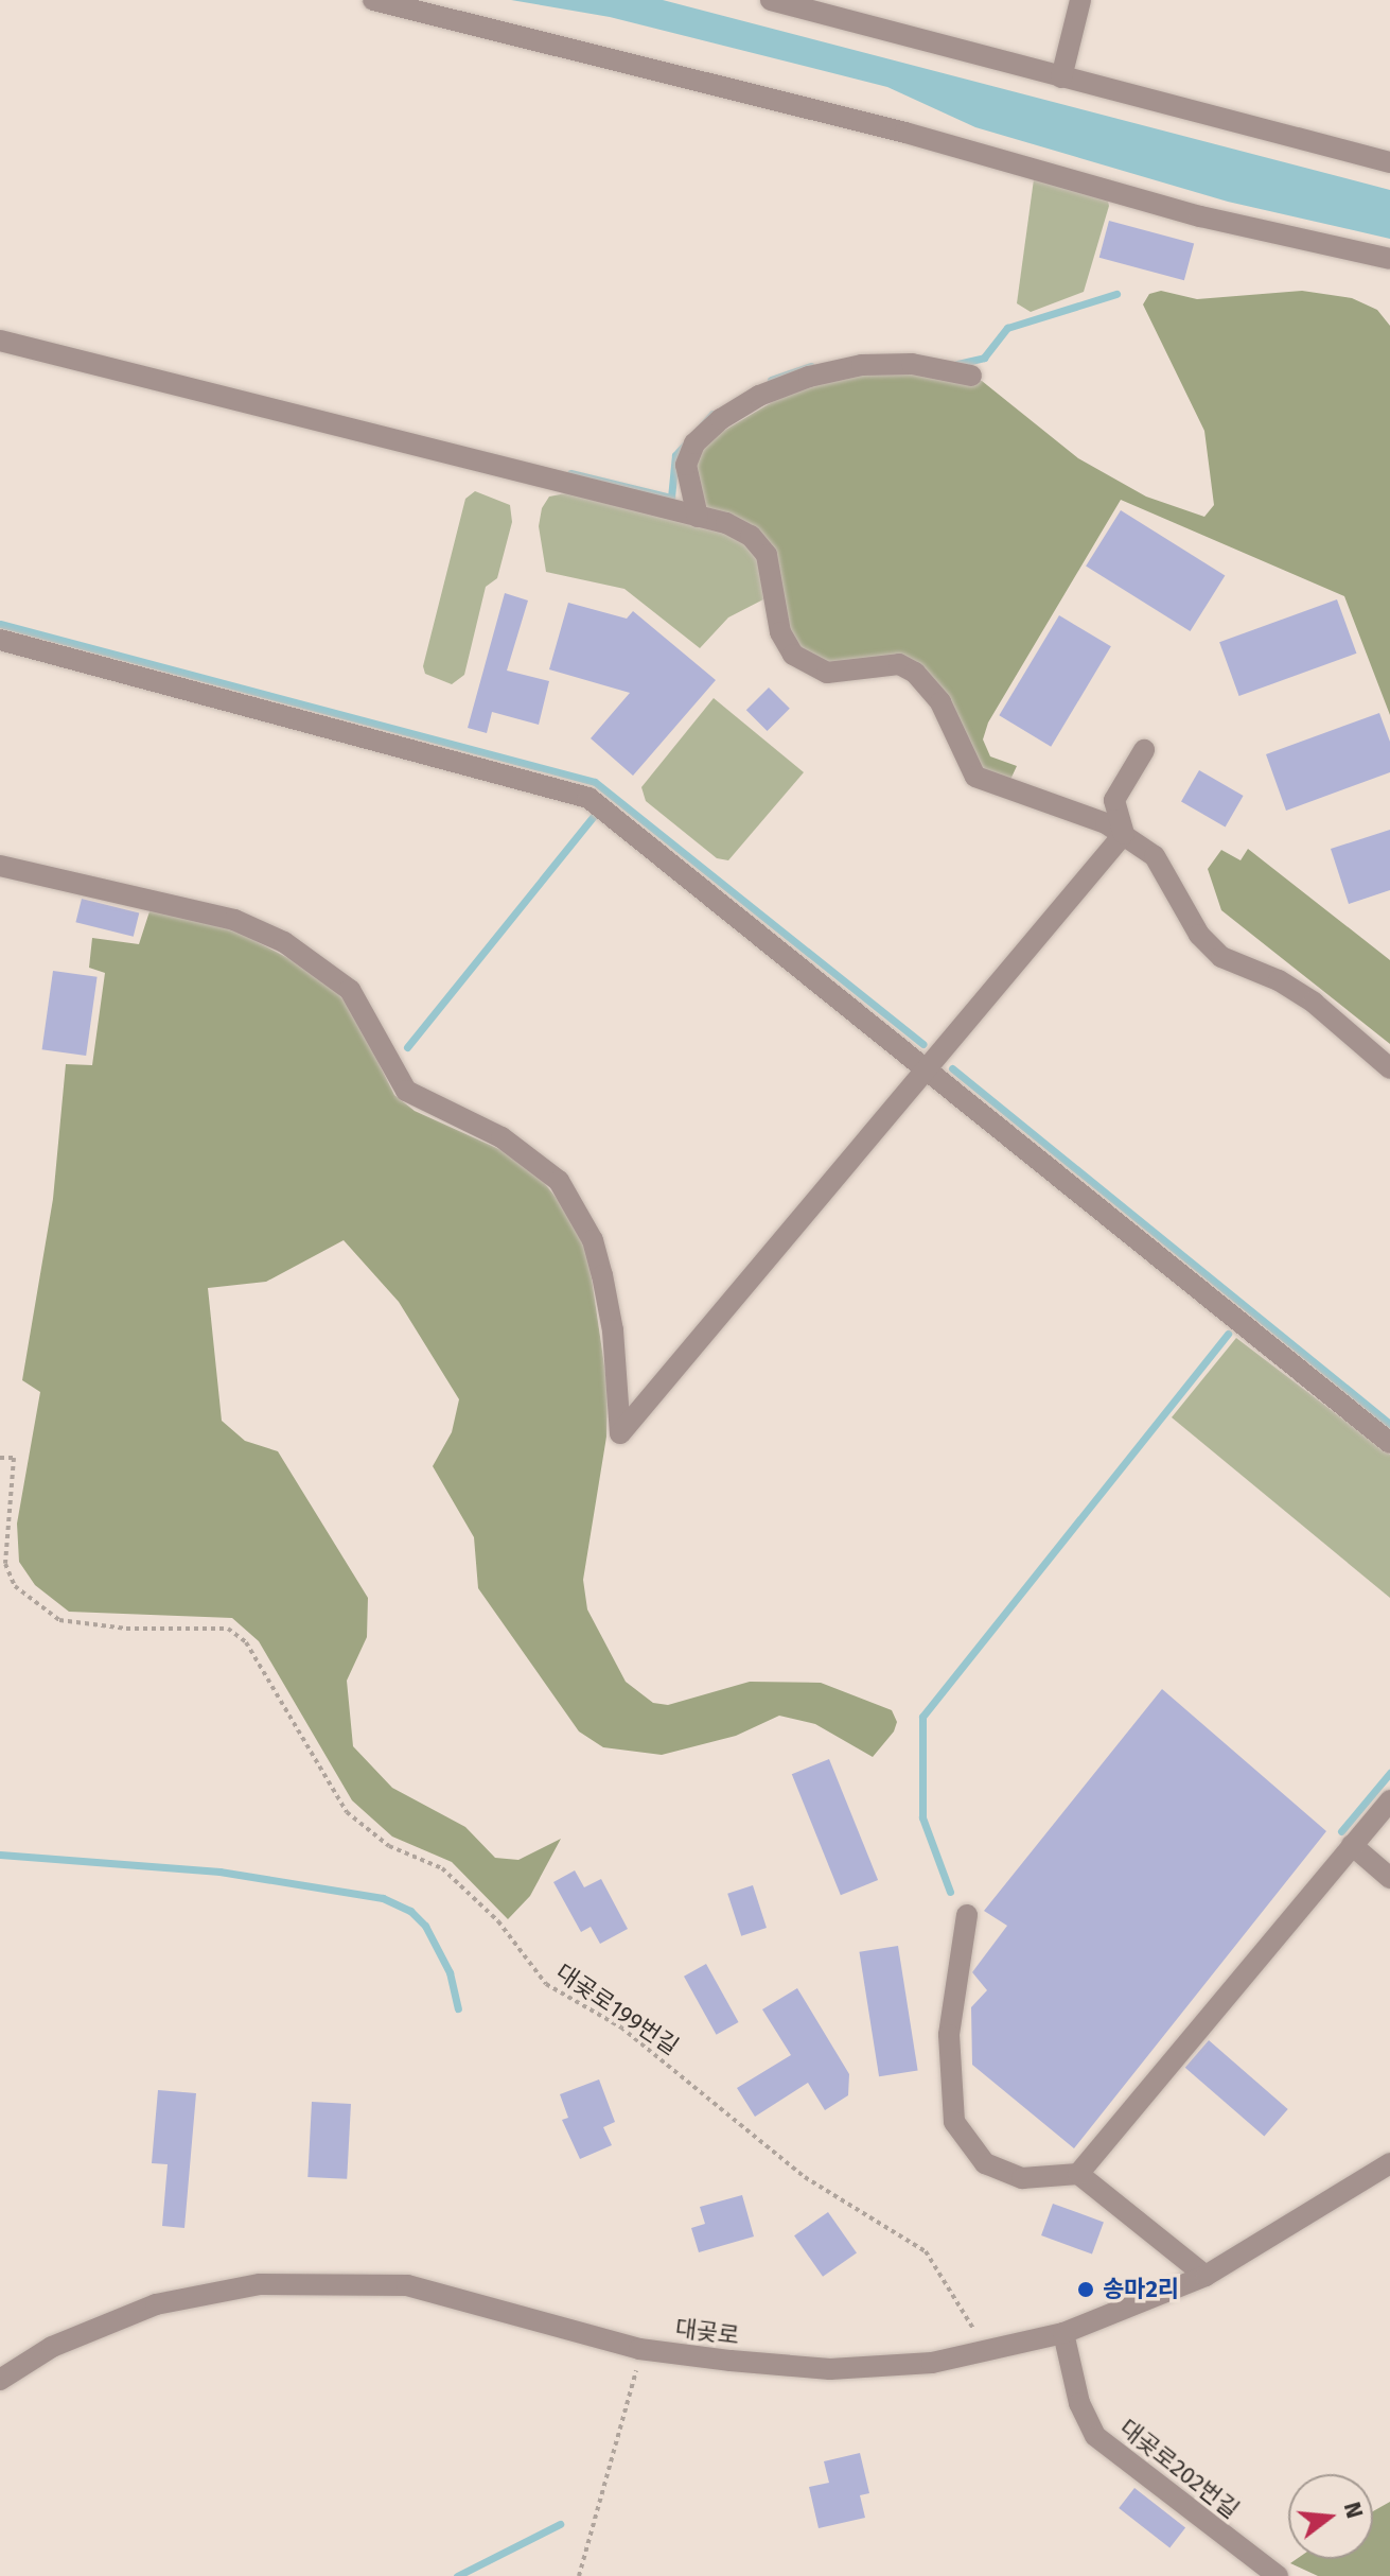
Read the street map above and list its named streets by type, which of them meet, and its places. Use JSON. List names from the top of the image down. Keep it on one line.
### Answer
{"streets":{"street":["대곶로","대곶로202번길"],"path":["대곶로199번길"]},"crossings":[["대곶로199번길","대곶로"],["대곶로","대곶로202번길"]],"places":["송마2리"],"north":"right"}
